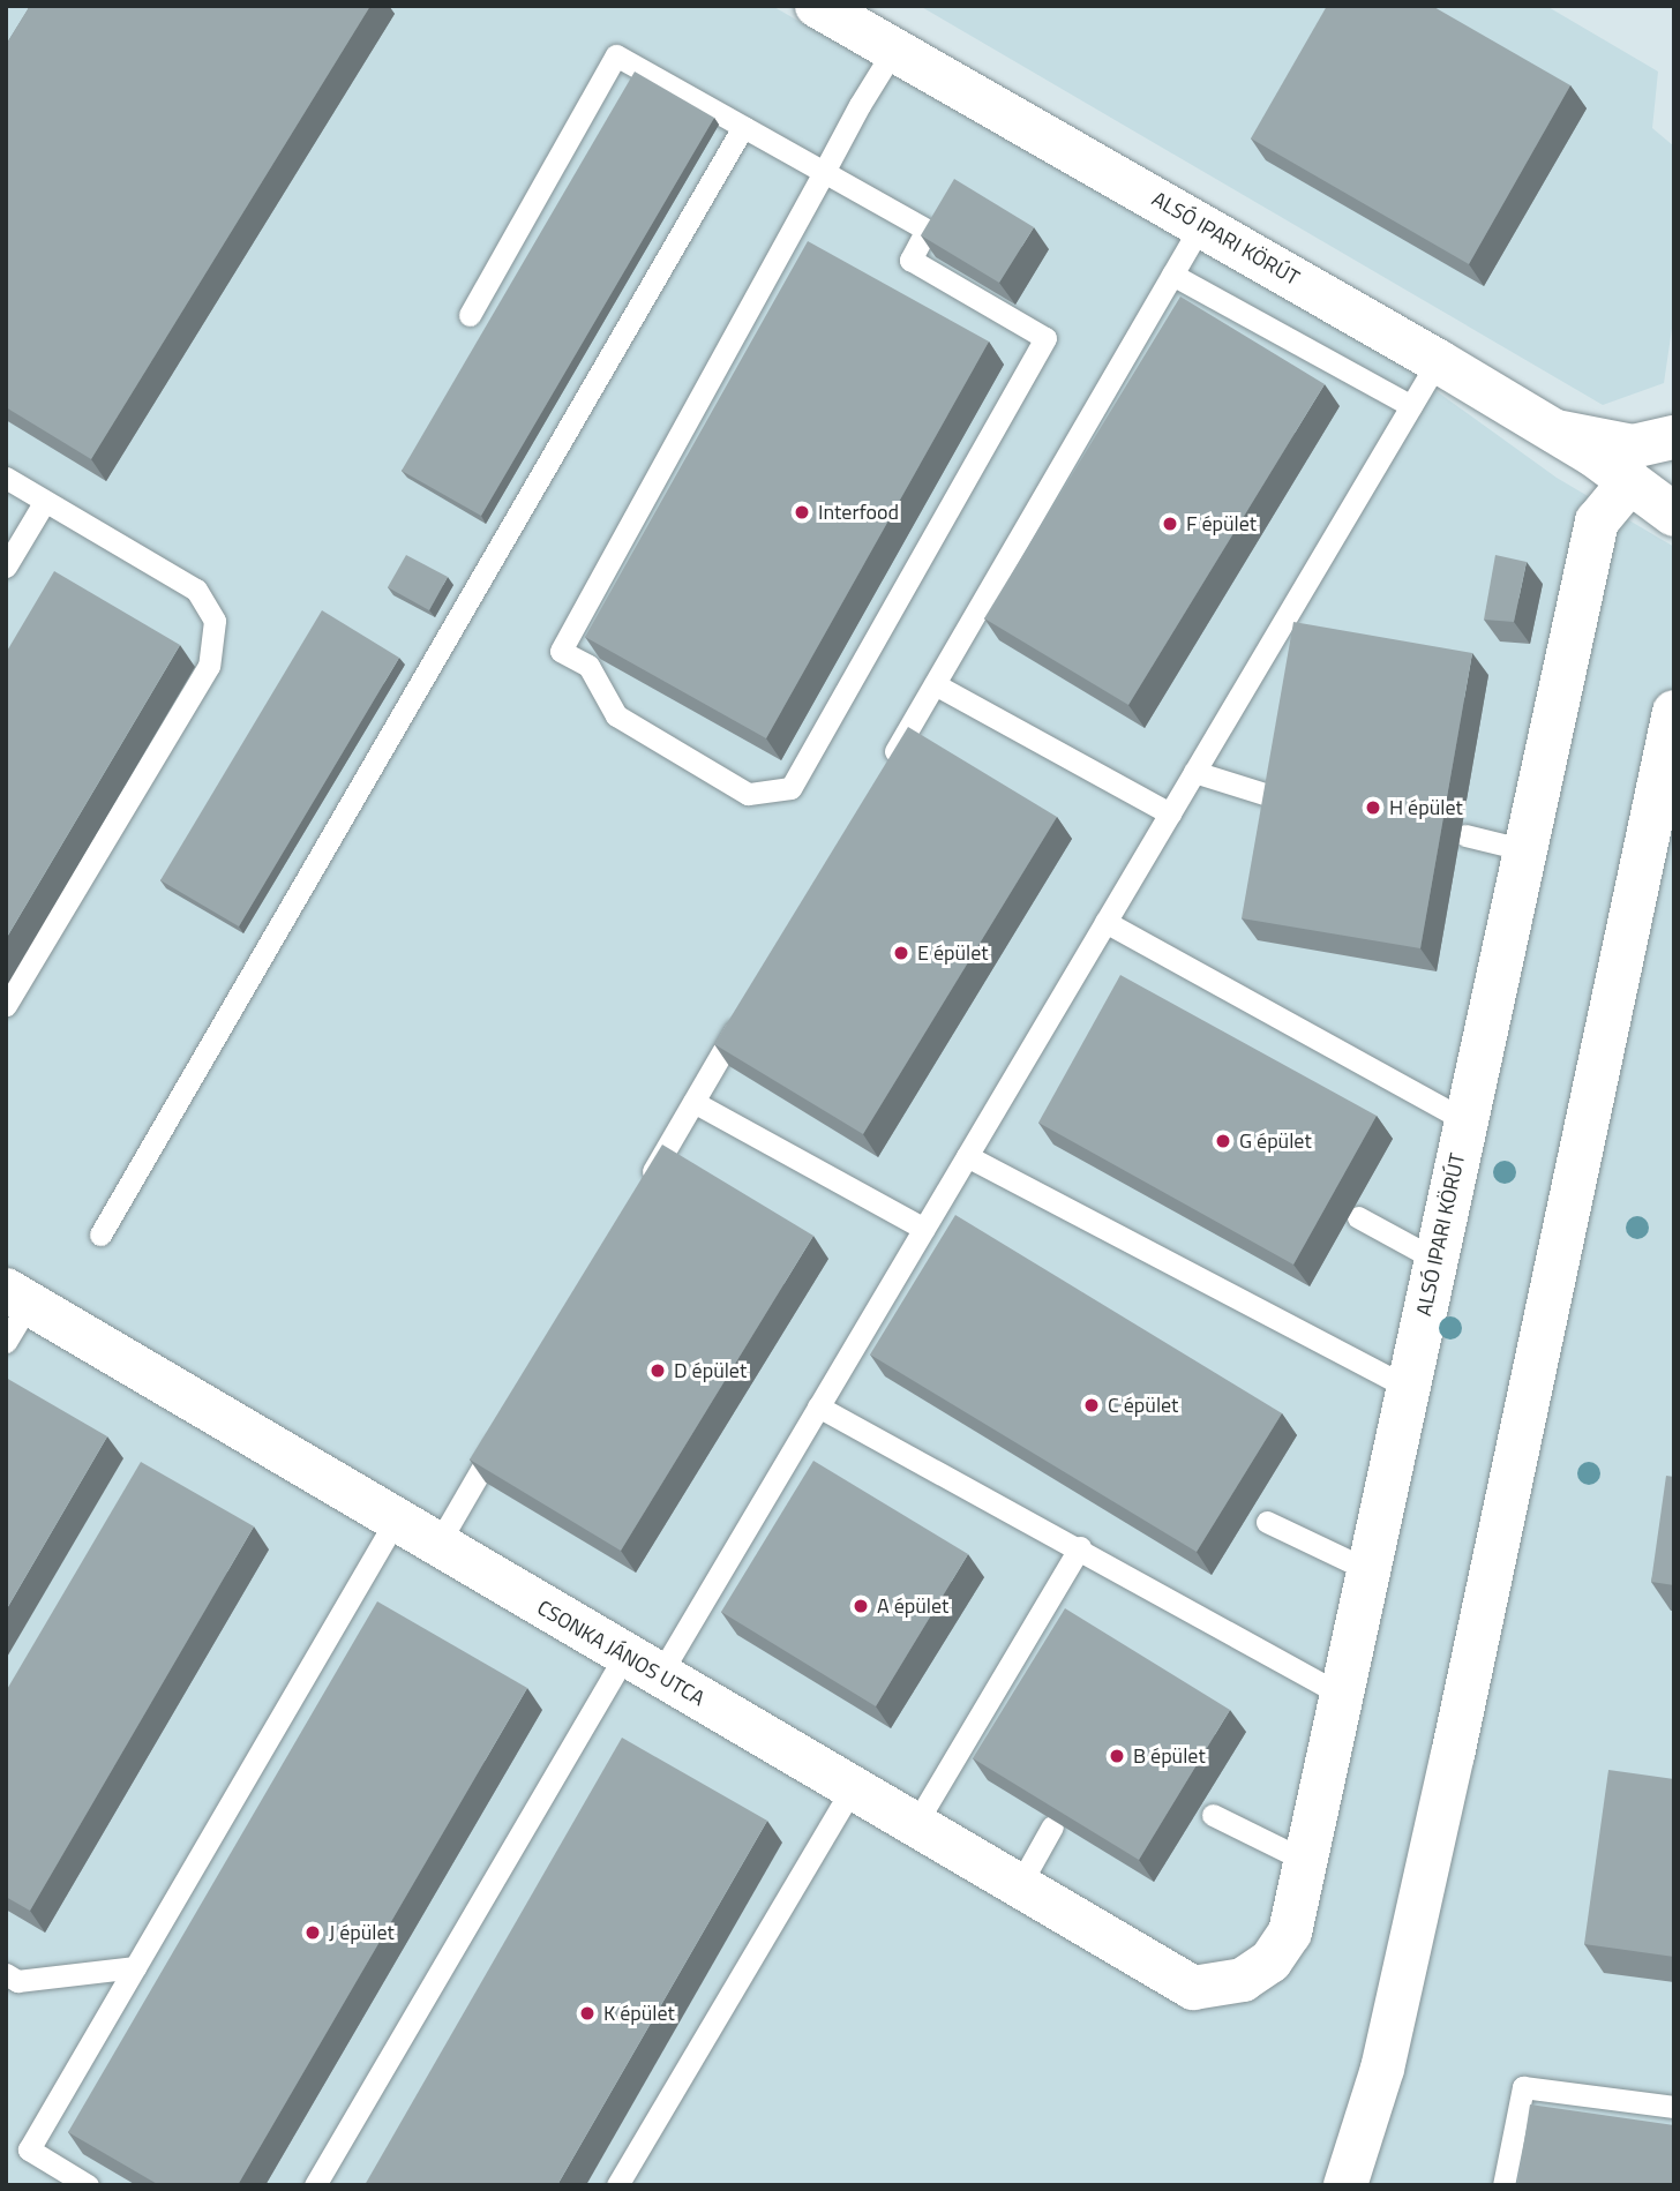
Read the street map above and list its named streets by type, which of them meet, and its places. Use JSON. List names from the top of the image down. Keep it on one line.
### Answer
{"streets":{"street":["ALSÓ IPARI KÖRÚT","CSONKA JÁNOS UTCA"]},"crossings":[["ALSÓ IPARI KÖRÚT","CSONKA JÁNOS UTCA"]],"places":["Interfood","F épület","H épület","E épület","G épület","D épület","C épület","A épület","B épület","J épület","K épület"]}
